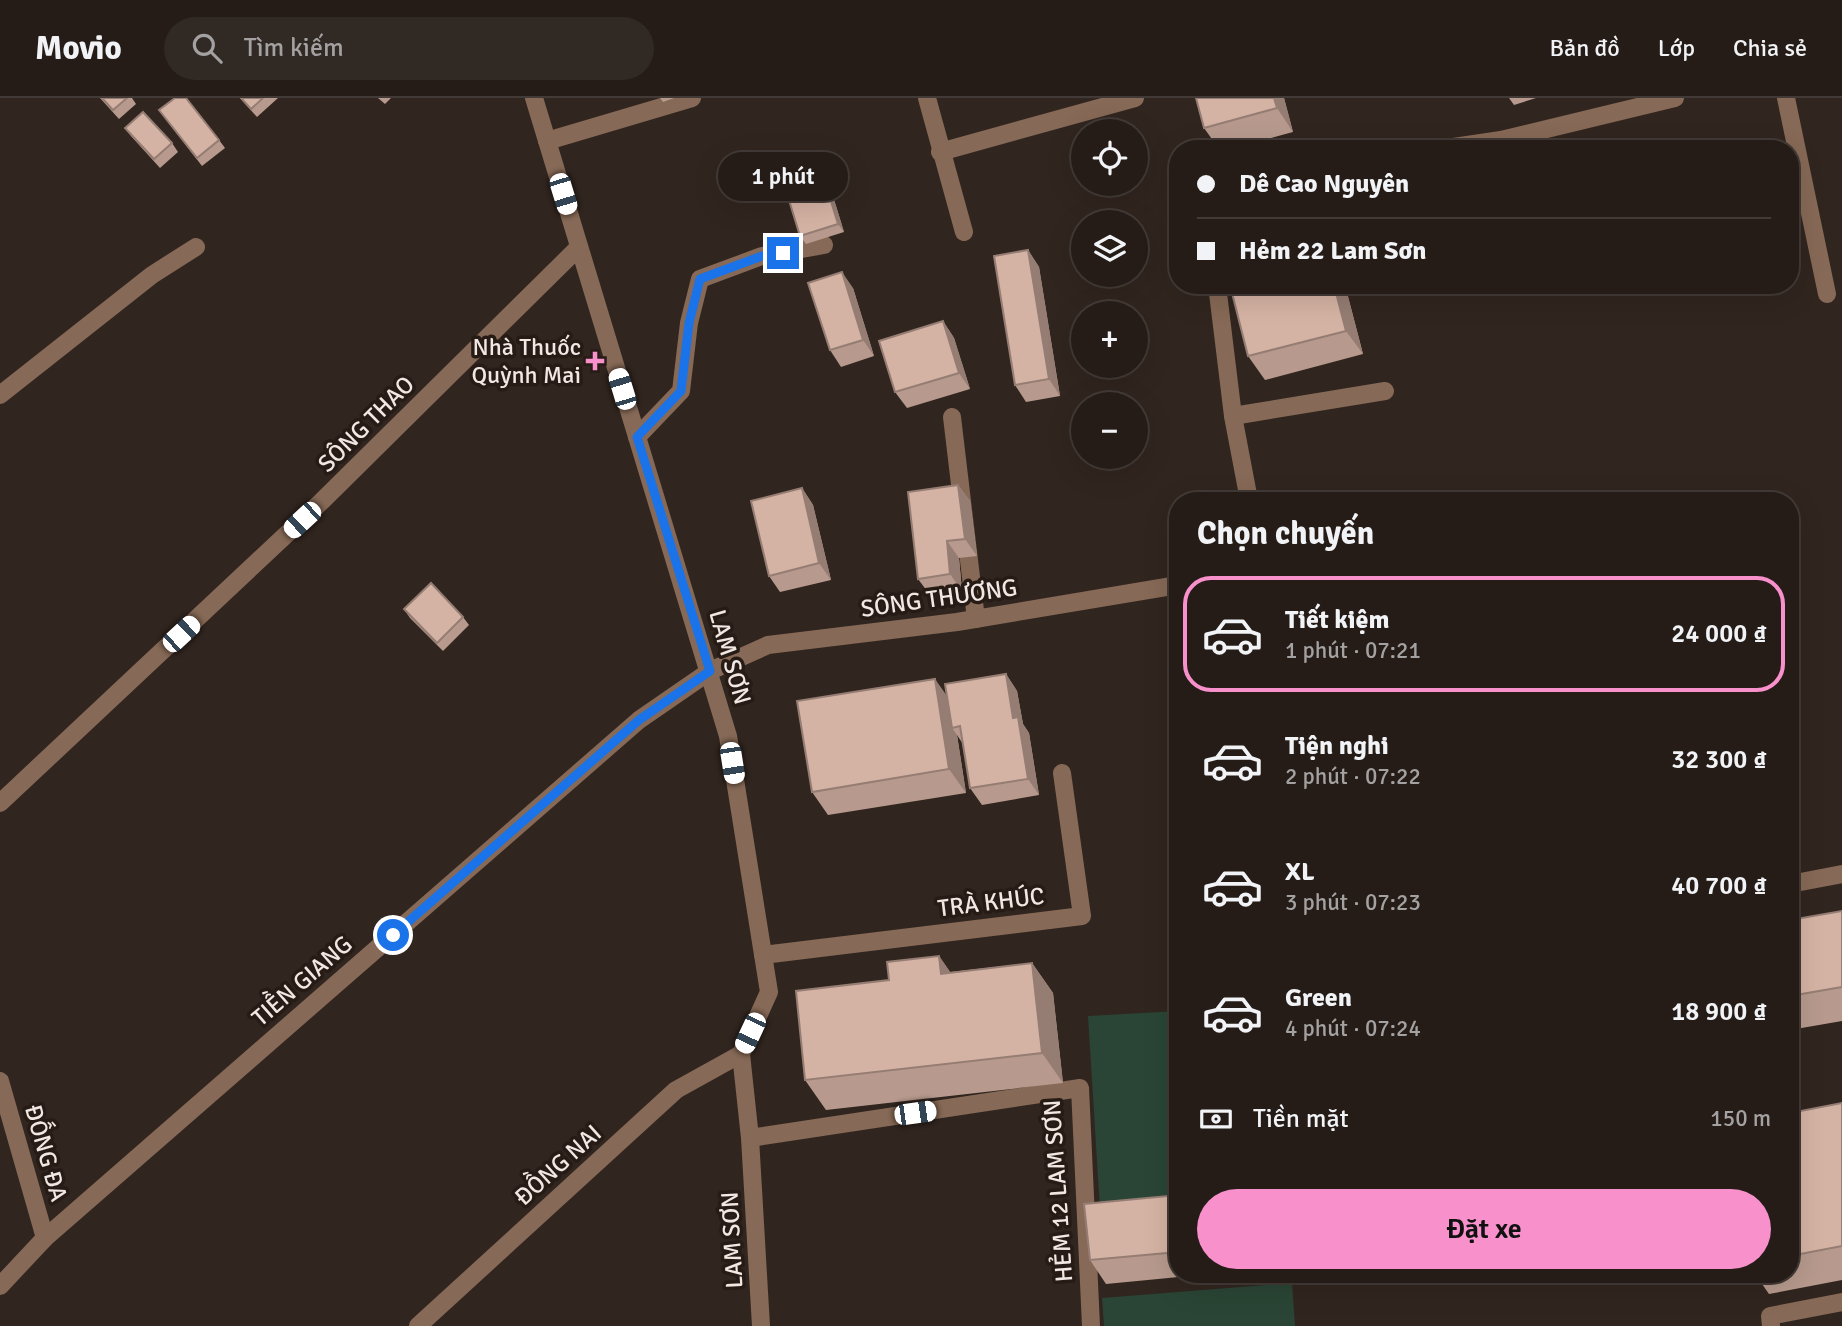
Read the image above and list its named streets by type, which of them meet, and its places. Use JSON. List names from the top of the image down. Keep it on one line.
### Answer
{"streets":{"street":["SÔNG THAO","SÔNG THƯƠNG","LAM SƠN","TRÀ KHÚC","TIỀN GIANG","ĐỐNG ĐA","ĐỒNG NAI","HẺM 12 LAM SƠN"]},"crossings":[["SÔNG THAO","LAM SƠN"],["SÔNG THƯƠNG","LAM SƠN"],["SÔNG THƯƠNG","TIỀN GIANG"],["LAM SƠN","TRÀ KHÚC"],["LAM SƠN","TIỀN GIANG"],["LAM SƠN","ĐỒNG NAI"],["LAM SƠN","HẺM 12 LAM SƠN"],["TIỀN GIANG","ĐỐNG ĐA"]],"places":{"health":["Nhà Thuốc Quỳnh Mai"]},"page":{"header":"Movio","search":"Tìm kiếm","nav":["Bản đồ","Lớp","Chia sẻ"],"map_buttons":["+","−"],"banner":["Dê Cao Nguyên","Hẻm 22 Lam Sơn"],"bubble":"1 phút","heading":"Chọn chuyến","list":[{"name":"Tiết kiệm","note":"1 phút · 07:21","value":"24 000 ₫"},{"name":"Tiện nghi","note":"2 phút · 07:22","value":"32 300 ₫"},{"name":"XL","note":"3 phút · 07:23","value":"40 700 ₫"},{"name":"Green","note":"4 phút · 07:24","value":"18 900 ₫"}],"pay":["Tiền mặt","150 m"],"buttons":"Đặt xe"}}
